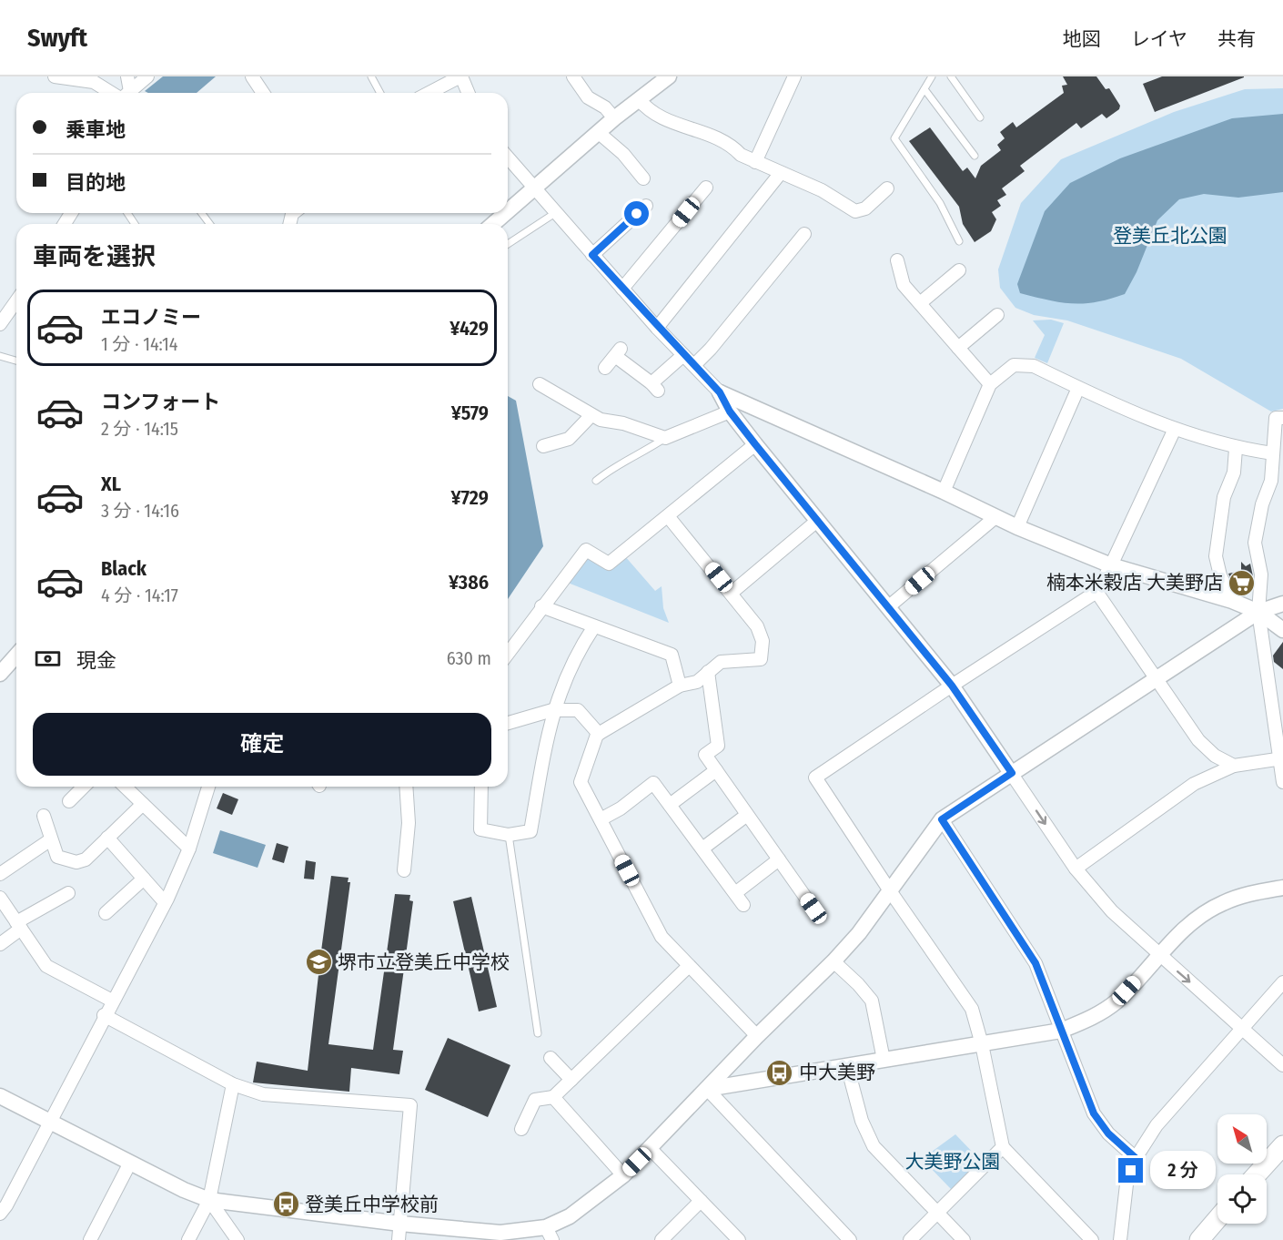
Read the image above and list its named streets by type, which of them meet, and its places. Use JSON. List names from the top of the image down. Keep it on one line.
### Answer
{"parks":["登美丘北公園","大美野公園"],"places":{"supermarket":["楠本米穀店 大美野店"],"school or university":["堺市立登美丘中学校"],"bus stop":["中大美野","登美丘中学校前"]},"north":"top left","page":{"header":"Swyft","nav":["地図","レイヤ","共有"],"banner":["乗車地","目的地"],"heading":"車両を選択","list":[{"name":"エコノミー","note":"1 分 · 14:14","value":"¥429"},{"name":"コンフォート","note":"2 分 · 14:15","value":"¥579"},{"name":"XL","note":"3 分 · 14:16","value":"¥729"},{"name":"Black","note":"4 分 · 14:17","value":"¥386"}],"pay":["現金","630 m"],"buttons":"確定","bubble":"2 分"}}
